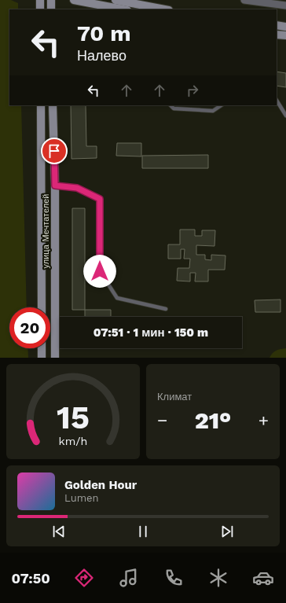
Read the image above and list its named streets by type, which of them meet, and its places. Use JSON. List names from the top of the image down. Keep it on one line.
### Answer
{"streets":{"street":["улица Мечтателей"]},"page":{"turn":["70 m","Налево"],"limit":"20","trip":"07:51 · 1 мин · 150 m","tile":"Климат","heat":["−","21°","+"],"song":["Golden Hour","Lumen"],"tabs":"07:50","gauge":["15","km/h"]}}
